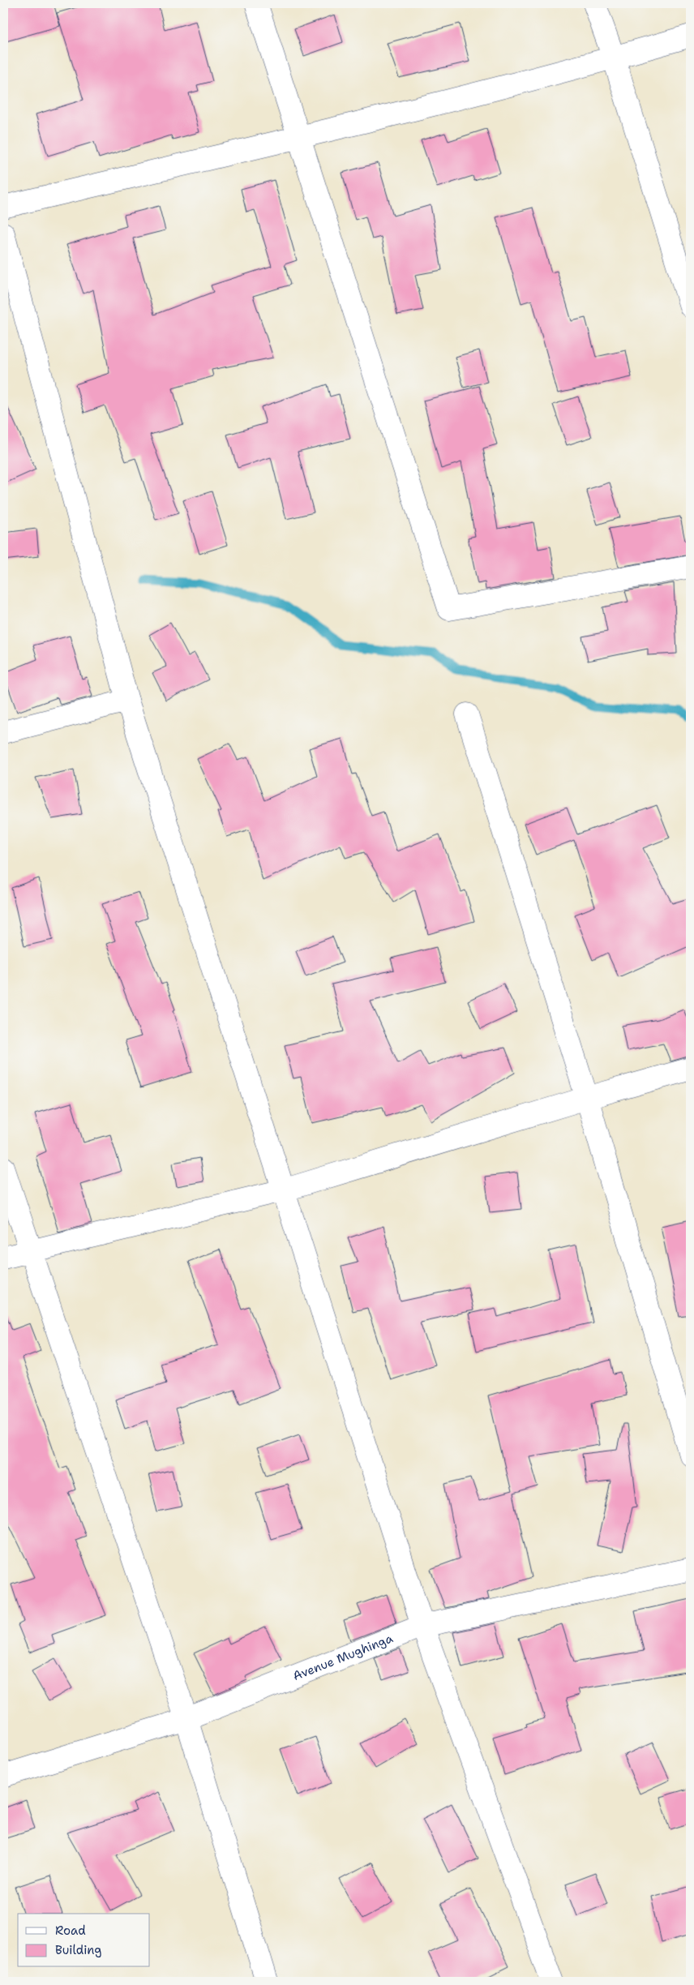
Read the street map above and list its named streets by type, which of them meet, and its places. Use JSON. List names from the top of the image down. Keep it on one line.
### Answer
{"streets":{"street":["Avenue Mughinga"]},"legend":["Road","Building"]}
